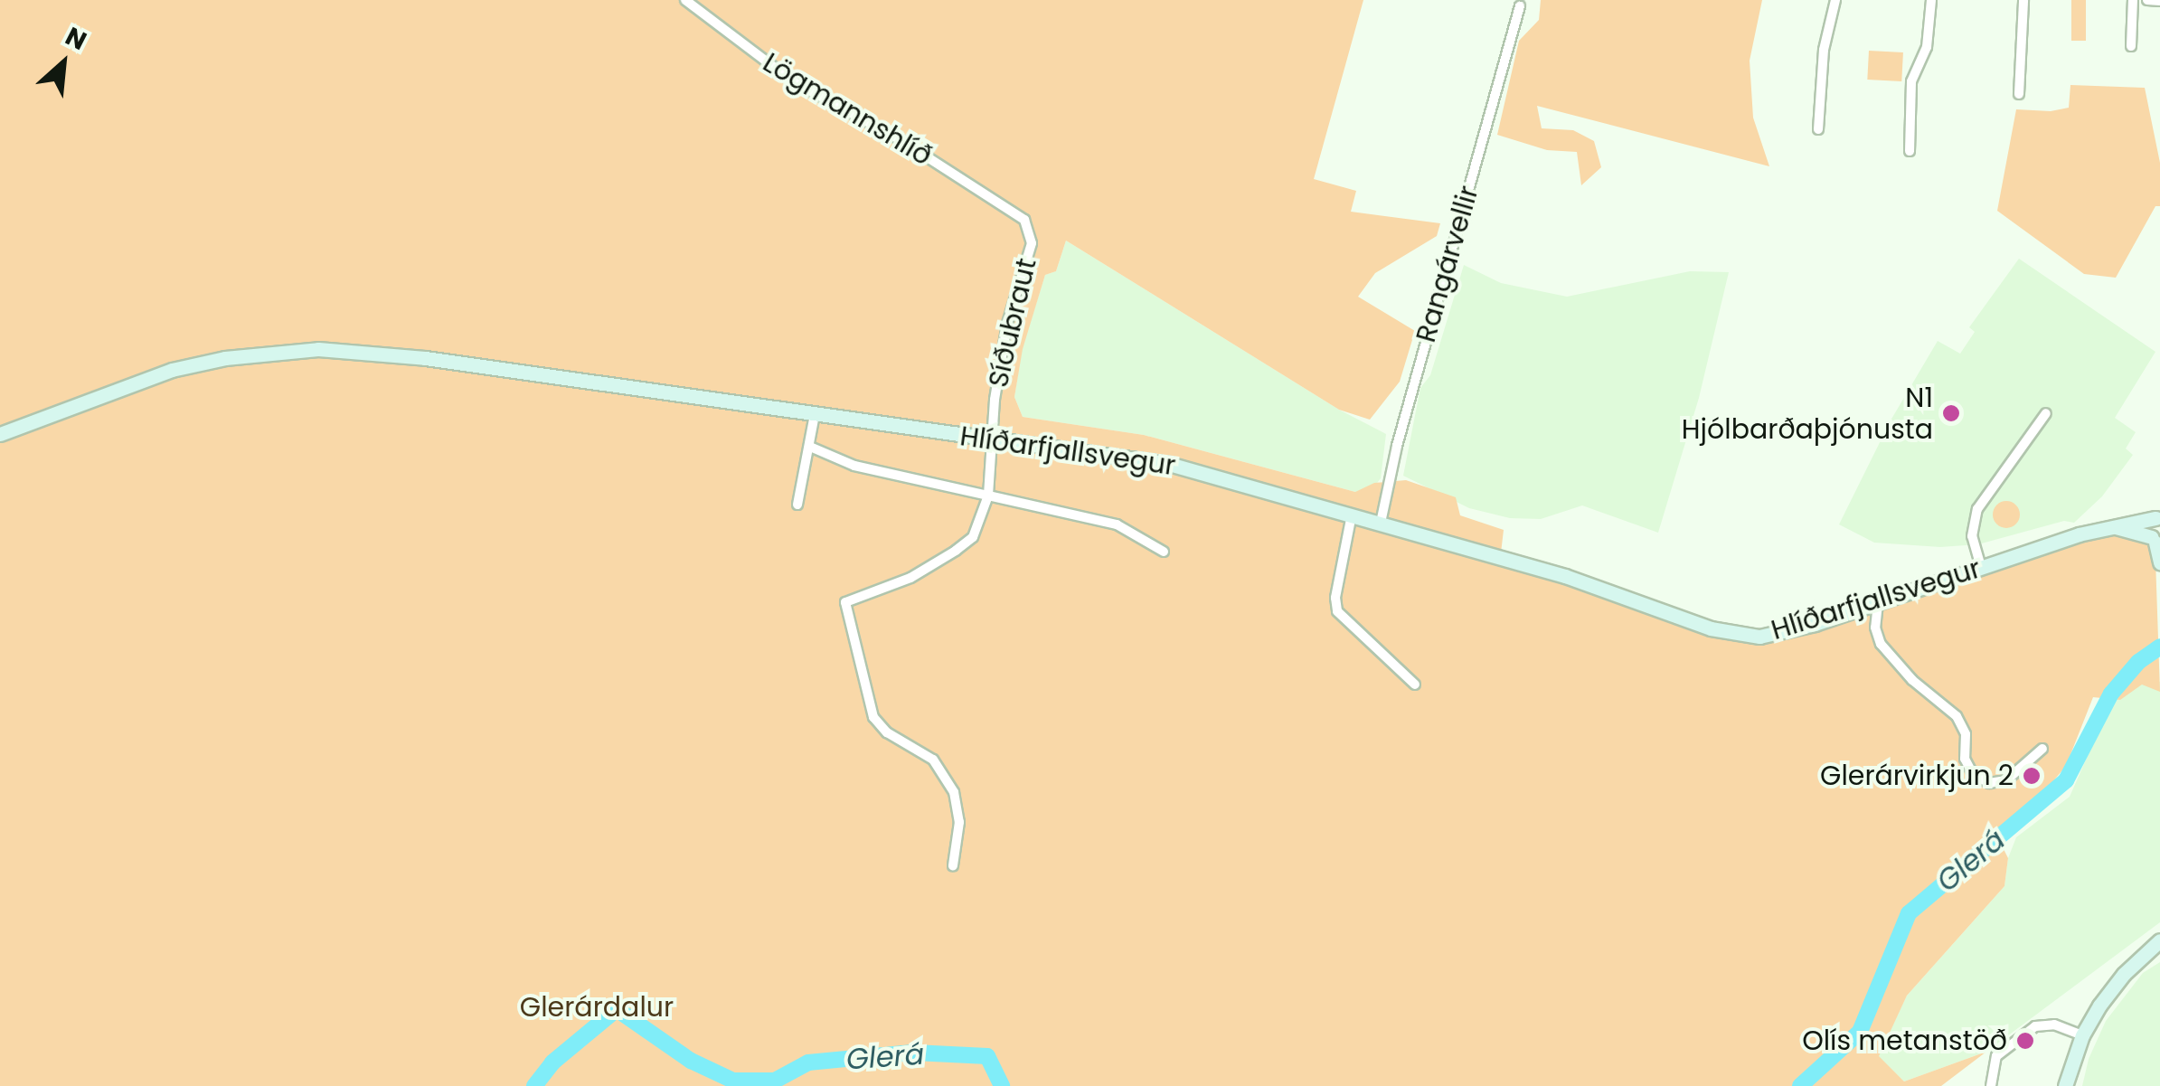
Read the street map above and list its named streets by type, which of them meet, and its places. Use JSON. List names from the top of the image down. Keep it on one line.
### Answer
{"streets":{"main road":["Hlíðarfjallsvegur"],"street":["Lögmannshlíð","Rangárvellir","Síðubraut"]},"crossings":[["Lögmannshlíð","Síðubraut"],["Rangárvellir","Hlíðarfjallsvegur"],["Síðubraut","Hlíðarfjallsvegur"]],"water":["Glerá"],"parks":["Glerárdalur"],"places":["N1 Hjólbarðaþjónusta","Glerárvirkjun 2","Olís metanstöð"],"north":"top right"}
